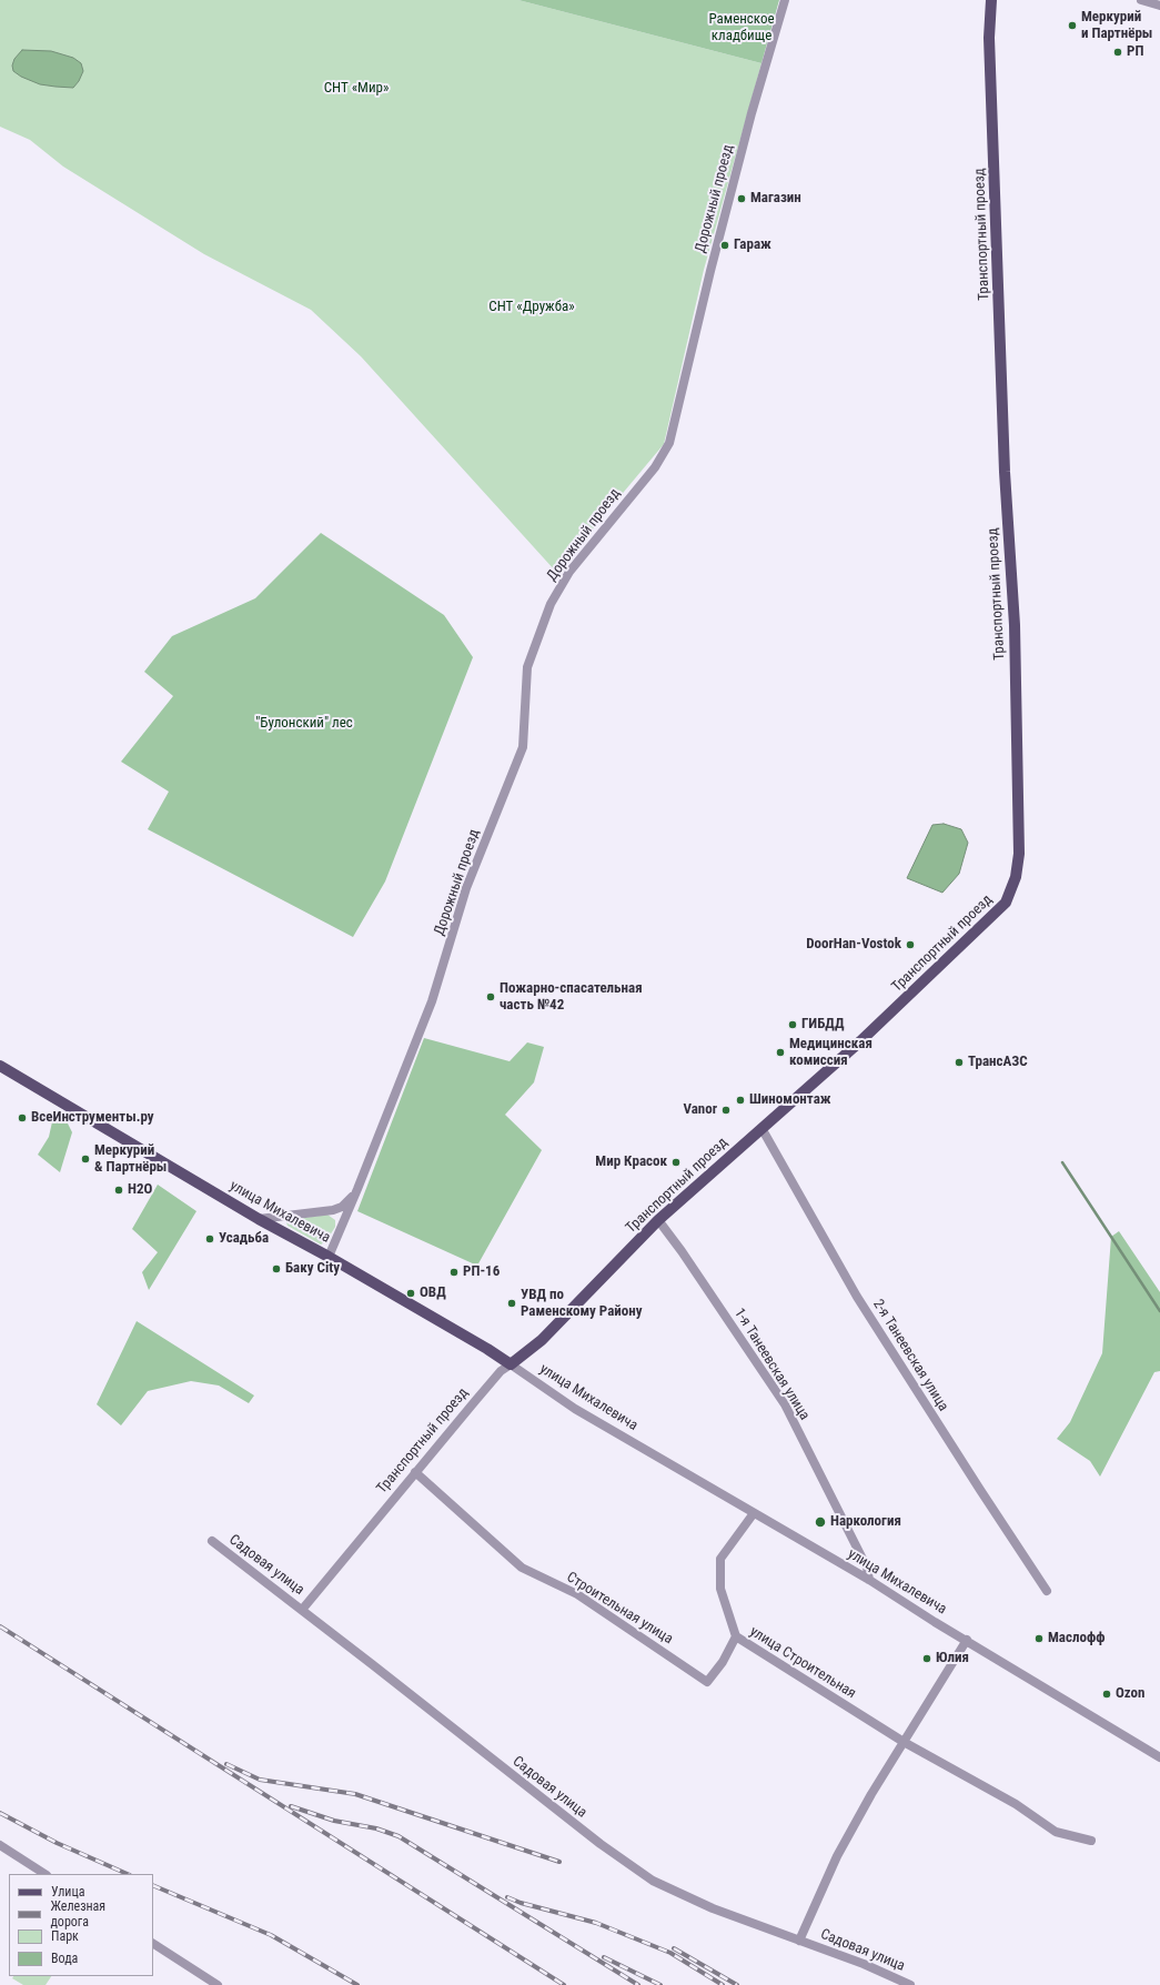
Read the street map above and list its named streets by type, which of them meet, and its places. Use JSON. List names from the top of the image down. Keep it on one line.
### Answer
{"streets":{"main road":["Транспортный проезд","улица Михалевича"],"street":["Дорожный проезд","2-я Танеевская улица","1-я Танеевская улица","Садовая улица","Строительная улица","улица Строительная"]},"crossings":[["Дорожный проезд","улица Михалевича"],["Транспортный проезд","улица Михалевича"],["Транспортный проезд","2-я Танеевская улица"],["Транспортный проезд","1-я Танеевская улица"],["Транспортный проезд","Садовая улица"],["Транспортный проезд","Строительная улица"],["улица Михалевича","1-я Танеевская улица"],["улица Михалевича","улица Строительная"],["Строительная улица","улица Строительная"]],"parks":["Раменское кладбище","СНТ «Мир»","СНТ «Дружба»","\"Булонский\" лес"],"places":["Меркурий и Партнёры","РП","Магазин","Гараж","DoorHan-Vostok","Пожарно-спасательная часть №42","ГИБДД","Медицинская комиссия","ТрансАЗС","Шиномонтаж","Vanor","ВсеИнструменты.ру","Меркурий & Партнёры","Мир Красок","H2O","Усадьба","Баку City","РП-16","ОВД","УВД по Раменскому Району","Наркология","Маслофф","Юлия","Ozon"],"legend":["Улица","Железная дорога","Парк","Вода"]}
